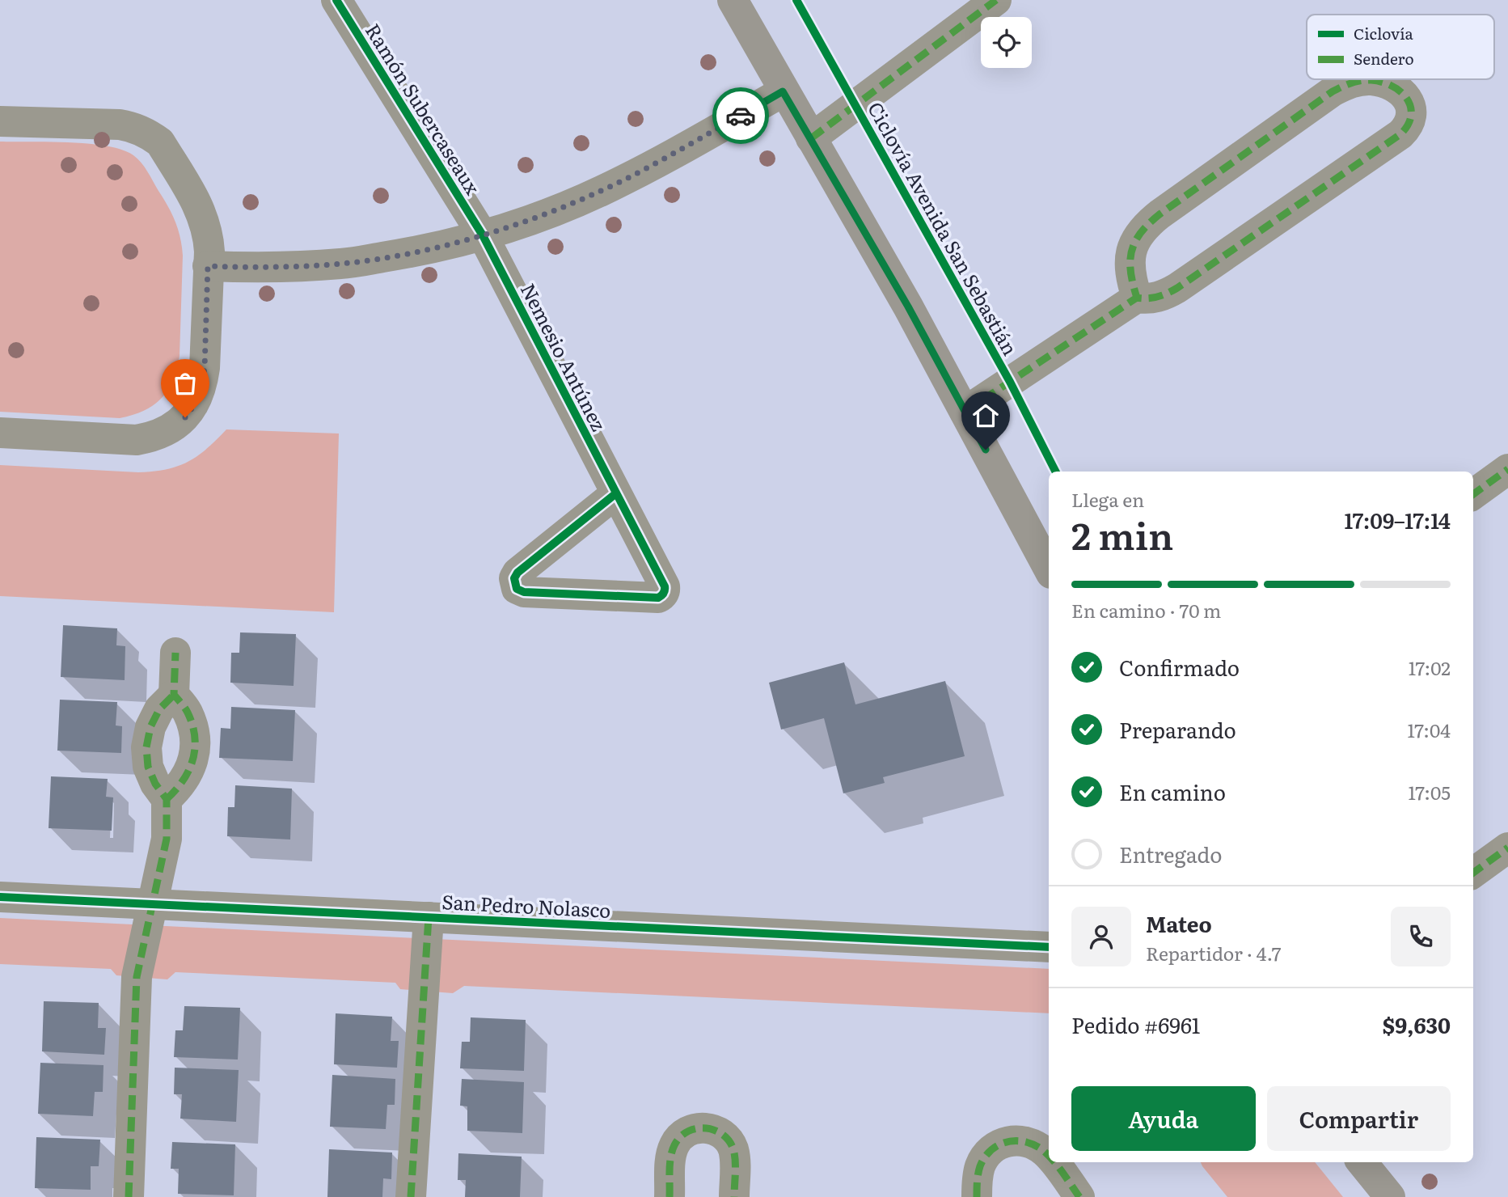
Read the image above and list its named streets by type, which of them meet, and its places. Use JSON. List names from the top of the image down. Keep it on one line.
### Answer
{"streets":{"street":["Ramón Subercaseaux","Nemesio Antúnez","San Pedro Nolasco"],"cycle path":["Ciclovía Avenida San Sebastián"]},"crossings":[["Ramón Subercaseaux","Nemesio Antúnez"]],"legend":["Ciclovía","Sendero"],"page":{"heading":["2 min","Llega en","17:09–17:14"],"panel":["Mateo","Repartidor · 4.7","Pedido #6961","$9,630"],"bar":"En camino · 70 m","list":[["Confirmado","17:02"],["Preparando","17:04"],["En camino","17:05"],"Entregado"],"buttons":["Ayuda","Compartir"]}}
